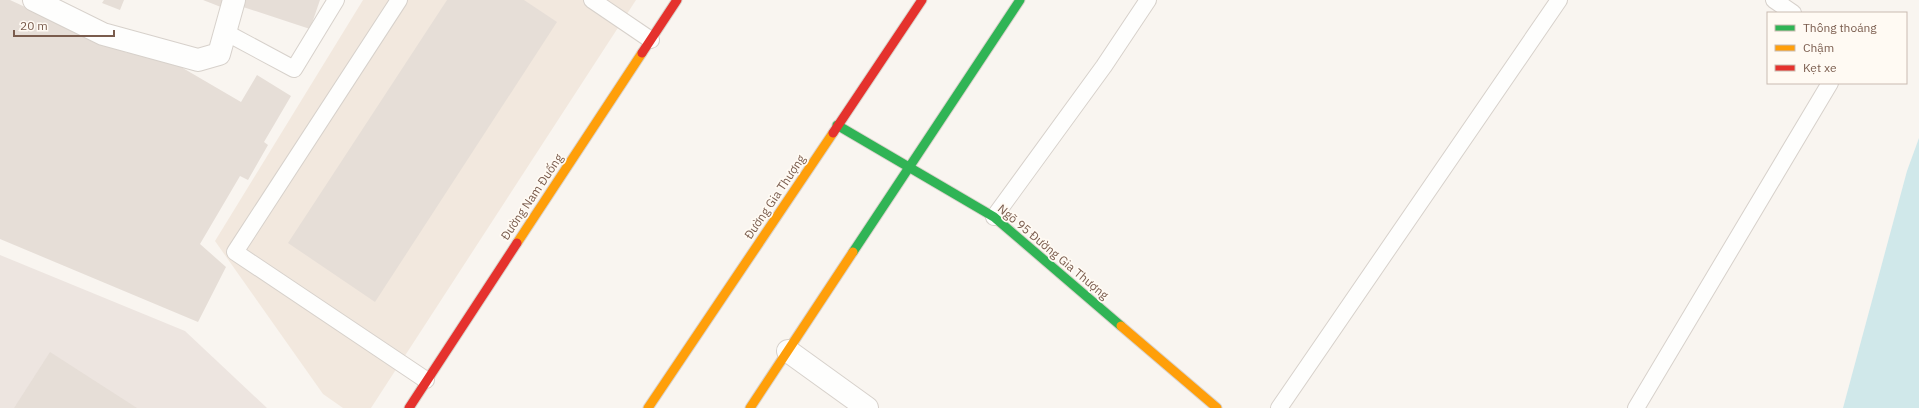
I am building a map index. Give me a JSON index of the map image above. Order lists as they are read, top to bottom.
{
  "streets": {
    "street": ["Đường Nam Đuống", "Đường Gia Thượng", "Ngõ 95 Đường Gia Thượng"]
  },
  "crossings": [
    ["Đường Gia Thượng", "Ngõ 95 Đường Gia Thượng"]
  ],
  "legend": ["Thông thoáng", "Chậm", "Kẹt xe"],
  "scale_bar": "20 m"
}
